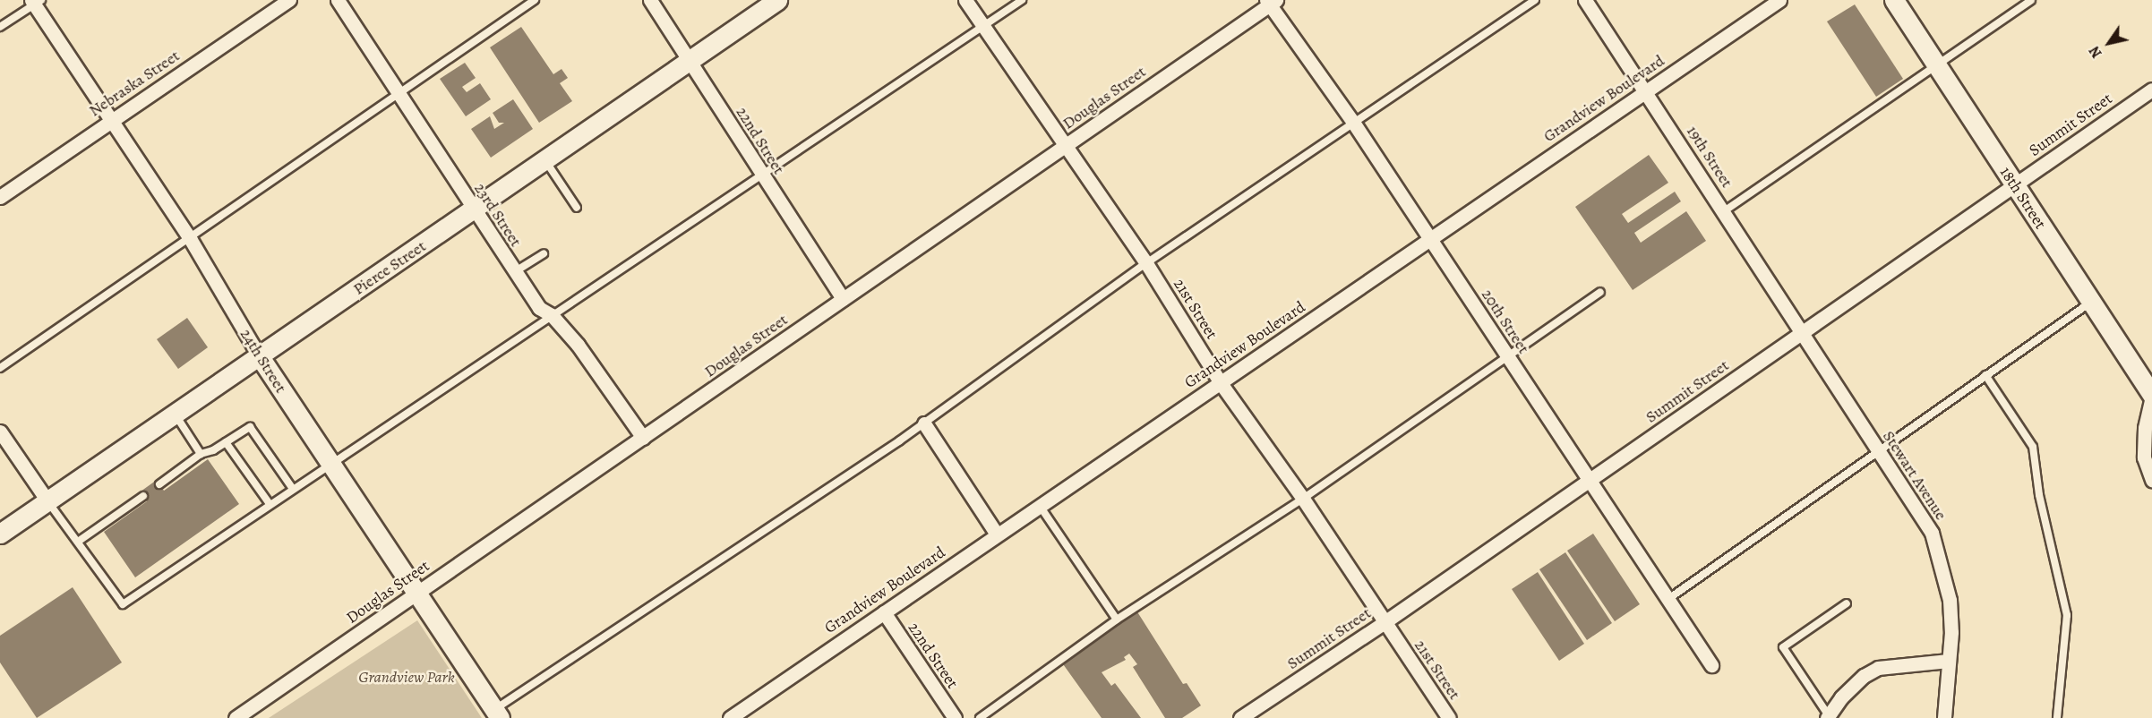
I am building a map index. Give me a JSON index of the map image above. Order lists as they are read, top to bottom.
{
  "streets": {
    "main road": ["18th Street", "Pierce Street", "24th Street"],
    "street": [
      "Nebraska Street",
      "Douglas Street",
      "Grandview Boulevard",
      "Summit Street",
      "22nd Street",
      "19th Street",
      "23rd Street",
      "21st Street",
      "20th Street",
      "Stewart Avenue"
    ]
  },
  "crossings": [
    ["Nebraska Street", "24th Street"],
    ["Douglas Street", "22nd Street"],
    ["Douglas Street", "23rd Street"],
    ["Douglas Street", "21st Street"],
    ["Douglas Street", "20th Street"],
    ["Douglas Street", "24th Street"],
    ["Grandview Boulevard", "22nd Street"],
    ["Grandview Boulevard", "19th Street"],
    ["Grandview Boulevard", "21st Street"],
    ["Grandview Boulevard", "20th Street"],
    ["Summit Street", "19th Street"],
    ["Summit Street", "18th Street"],
    ["Summit Street", "21st Street"],
    ["Summit Street", "20th Street"],
    ["Summit Street", "Stewart Avenue"],
    ["22nd Street", "Pierce Street"],
    ["19th Street", "Stewart Avenue"],
    ["23rd Street", "Pierce Street"],
    ["Pierce Street", "24th Street"]
  ],
  "parks": ["Grandview Park"],
  "north": "bottom left"
}
